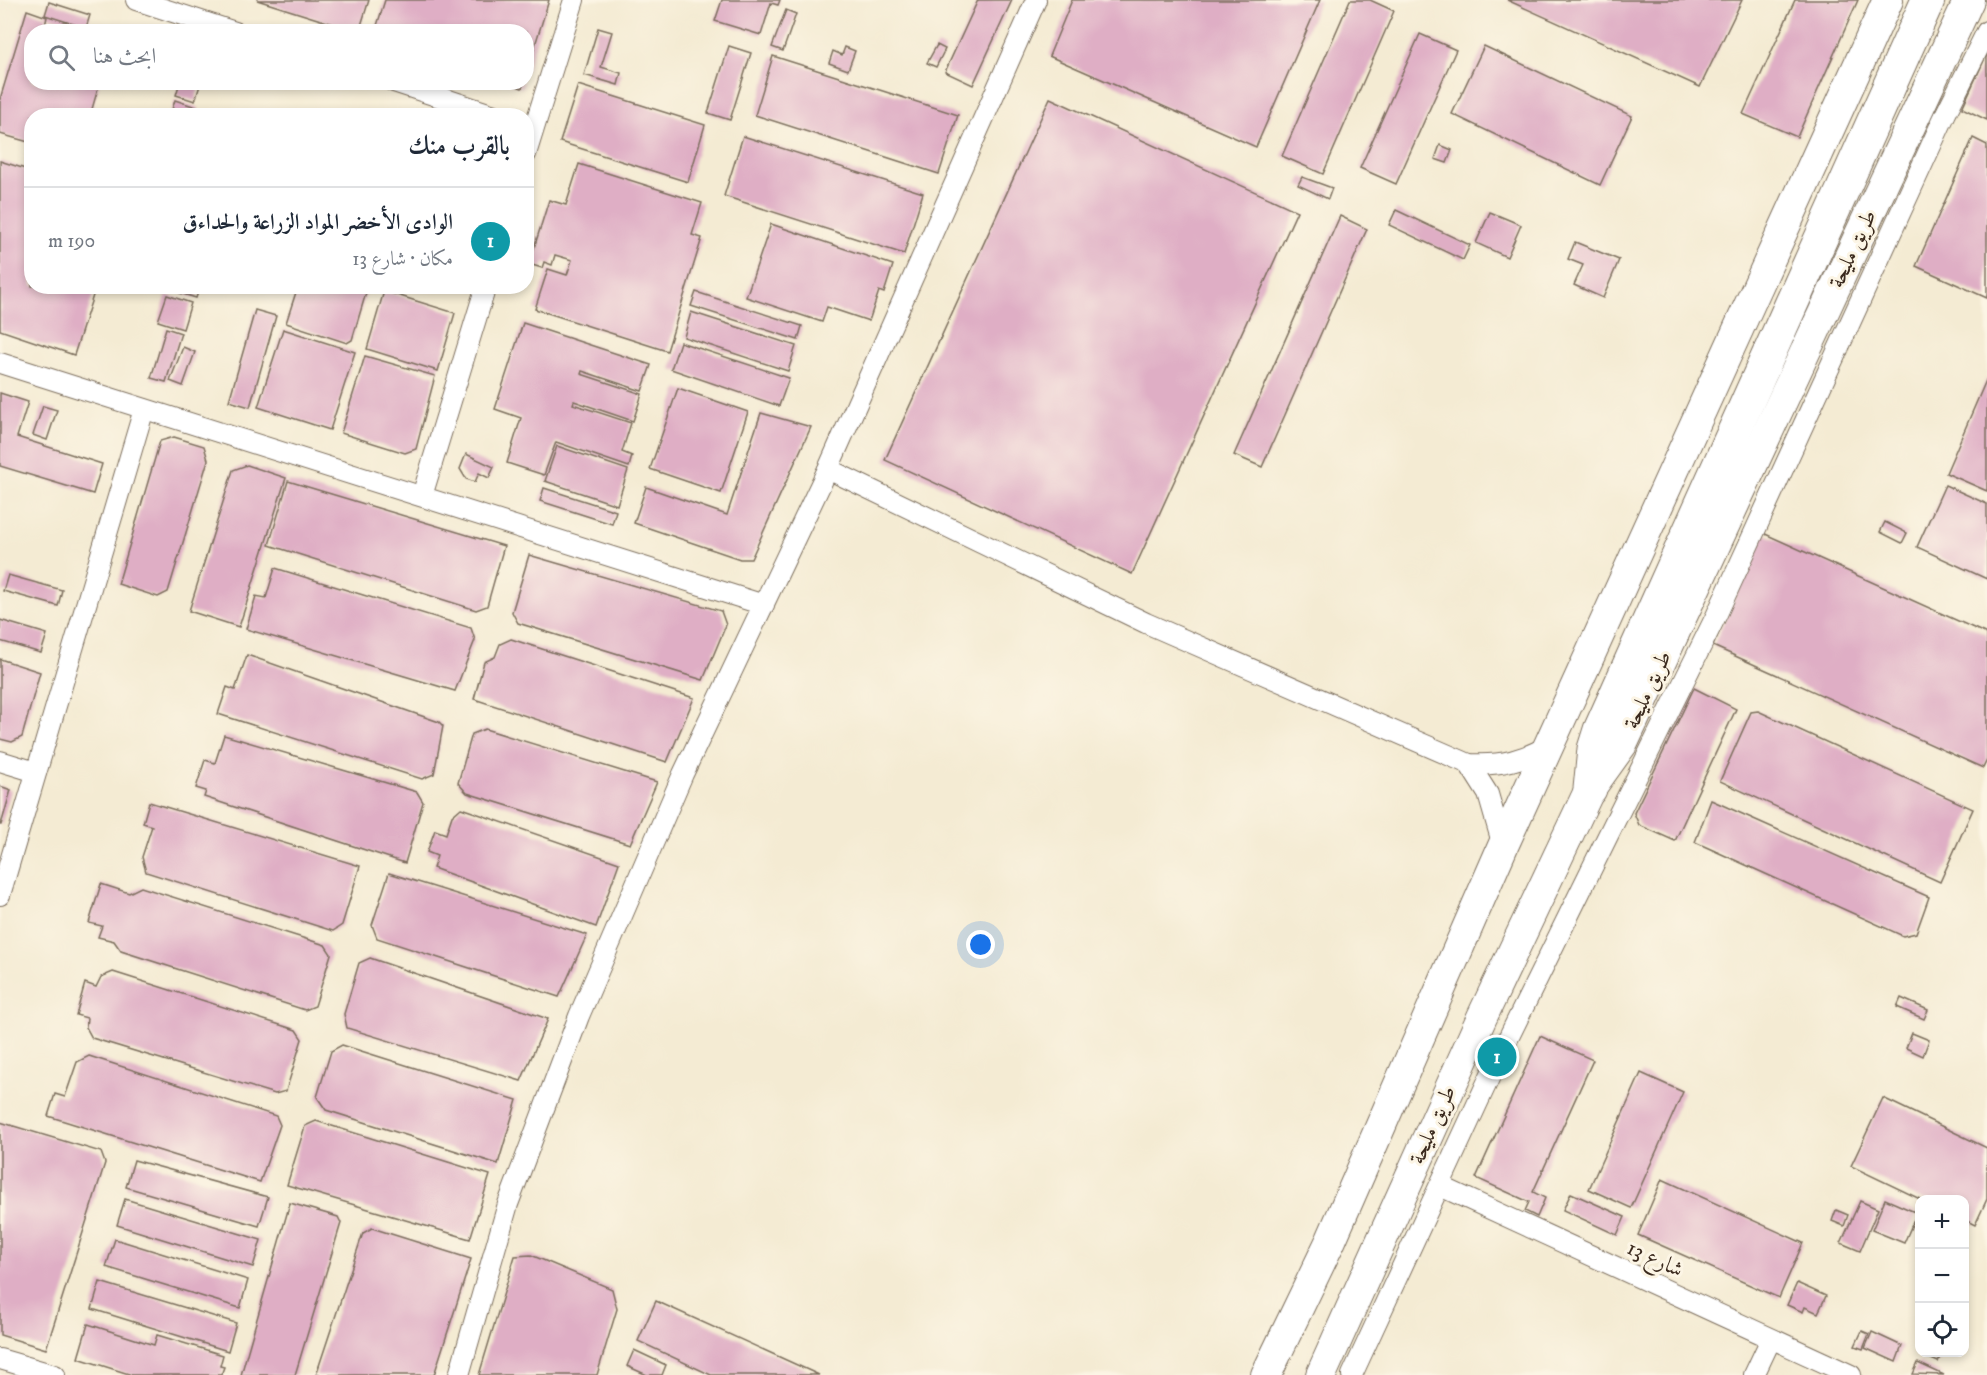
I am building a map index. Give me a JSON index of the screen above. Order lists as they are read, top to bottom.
{
  "streets": {
    "main road": ["طريق مليحة"],
    "street": ["شارع 13"]
  },
  "page": {
    "search": "ابحث هنا",
    "heading": "بالقرب منك",
    "list": [
      {
        "mark": "1",
        "name": "الوادى الأخضر المواد الزراعة والحداءق",
        "note": "مكان · شارع 13",
        "value": "190 m"
      }
    ],
    "pins": "1",
    "map_buttons": ["+", "−"]
  }
}
